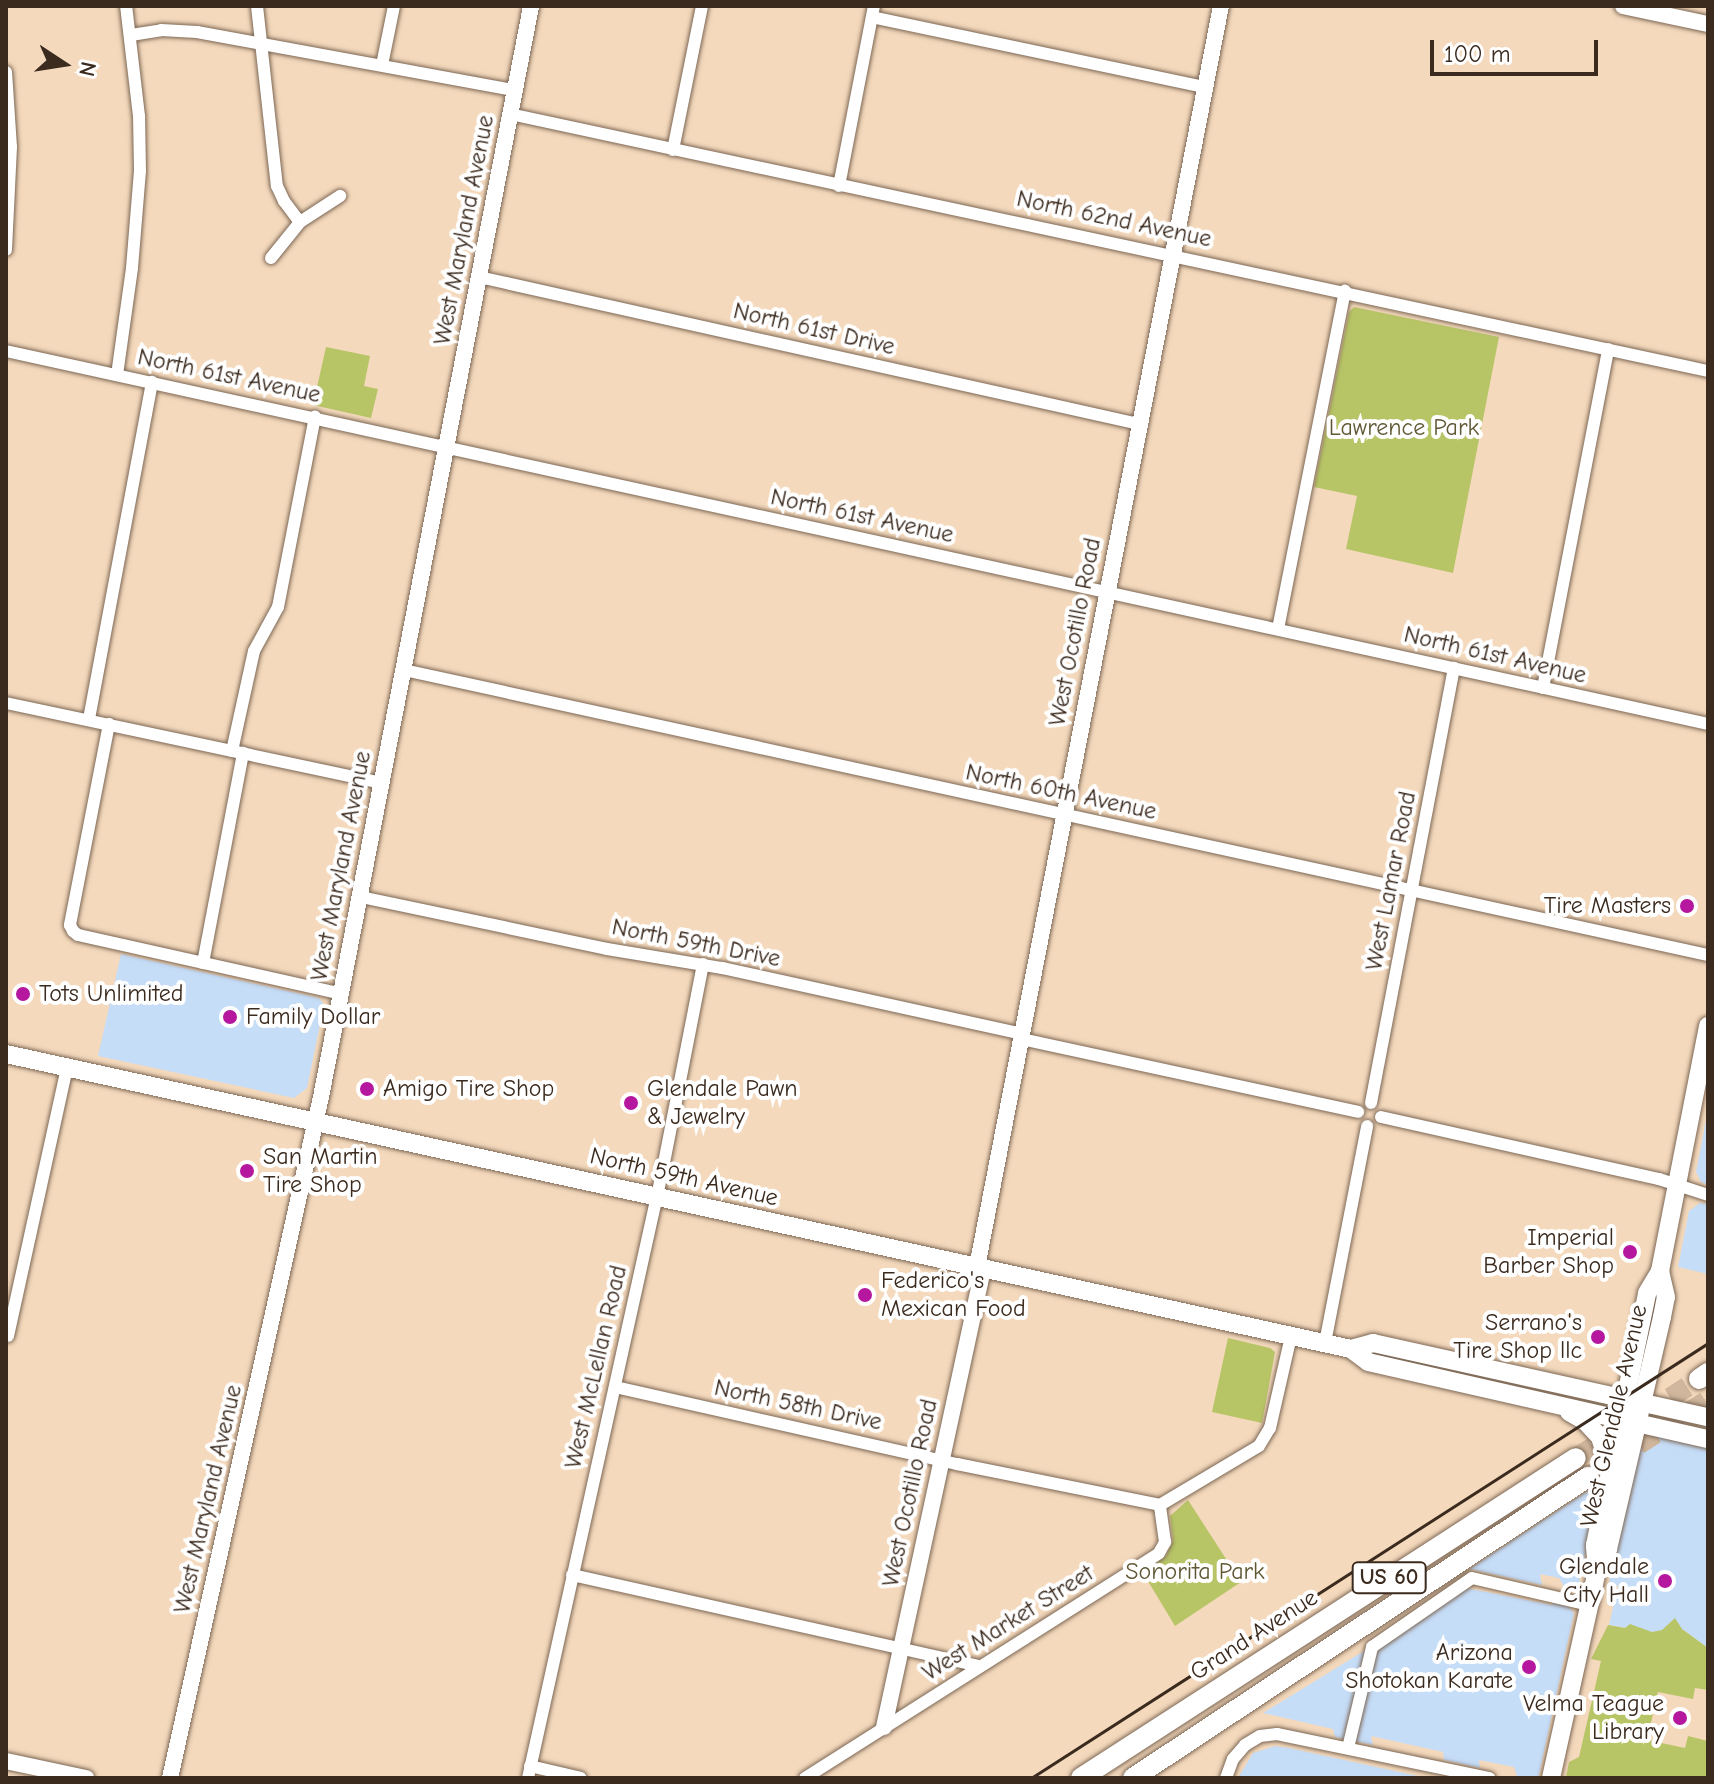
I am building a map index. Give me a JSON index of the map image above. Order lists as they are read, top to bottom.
{
  "streets": {
    "highway": ["US 60", "Grand Avenue"],
    "main road": ["North 59th Avenue", "West Glendale Avenue"],
    "street": [
      "North 62nd Avenue",
      "West Maryland Avenue",
      "North 61st Drive",
      "North 61st Avenue",
      "West Ocotillo Road",
      "North 60th Avenue",
      "West Lamar Road",
      "North 59th Drive",
      "West McLellan Road",
      "North 58th Drive",
      "West Market Street"
    ]
  },
  "crossings": [
    ["North 62nd Avenue", "West Maryland Avenue"],
    ["North 62nd Avenue", "West Ocotillo Road"],
    ["West Maryland Avenue", "North 61st Drive"],
    ["West Maryland Avenue", "North 61st Avenue"],
    ["West Maryland Avenue", "North 60th Avenue"],
    ["West Maryland Avenue", "North 59th Drive"],
    ["West Maryland Avenue", "North 59th Avenue"],
    ["North 61st Drive", "West Ocotillo Road"],
    ["North 61st Avenue", "West Ocotillo Road"],
    ["North 61st Avenue", "West Lamar Road"],
    ["West Ocotillo Road", "North 60th Avenue"],
    ["West Ocotillo Road", "North 59th Drive"],
    ["West Ocotillo Road", "North 59th Avenue"],
    ["West Ocotillo Road", "North 58th Drive"],
    ["West Ocotillo Road", "West Market Street"],
    ["North 60th Avenue", "West Lamar Road"],
    ["West Lamar Road", "North 59th Drive"],
    ["North 59th Drive", "West McLellan Road"],
    ["North 59th Avenue", "West McLellan Road"],
    ["North 59th Avenue", "West Glendale Avenue"],
    ["West McLellan Road", "North 58th Drive"],
    ["North 58th Drive", "West Market Street"]
  ],
  "parks": ["Lawrence Park", "Sonorita Park"],
  "places": [
    "Tire Masters",
    "Tots Unlimited",
    "Family Dollar",
    "Amigo Tire Shop",
    "Glendale Pawn & Jewelry",
    "San Martin Tire Shop",
    "Imperial Barber Shop",
    "Federico's Mexican Food",
    "Serrano's Tire Shop llc",
    "Glendale City Hall",
    "Arizona Shotokan Karate",
    "Velma Teague Library"
  ],
  "scale_bar": "100 m",
  "north": "right"
}
